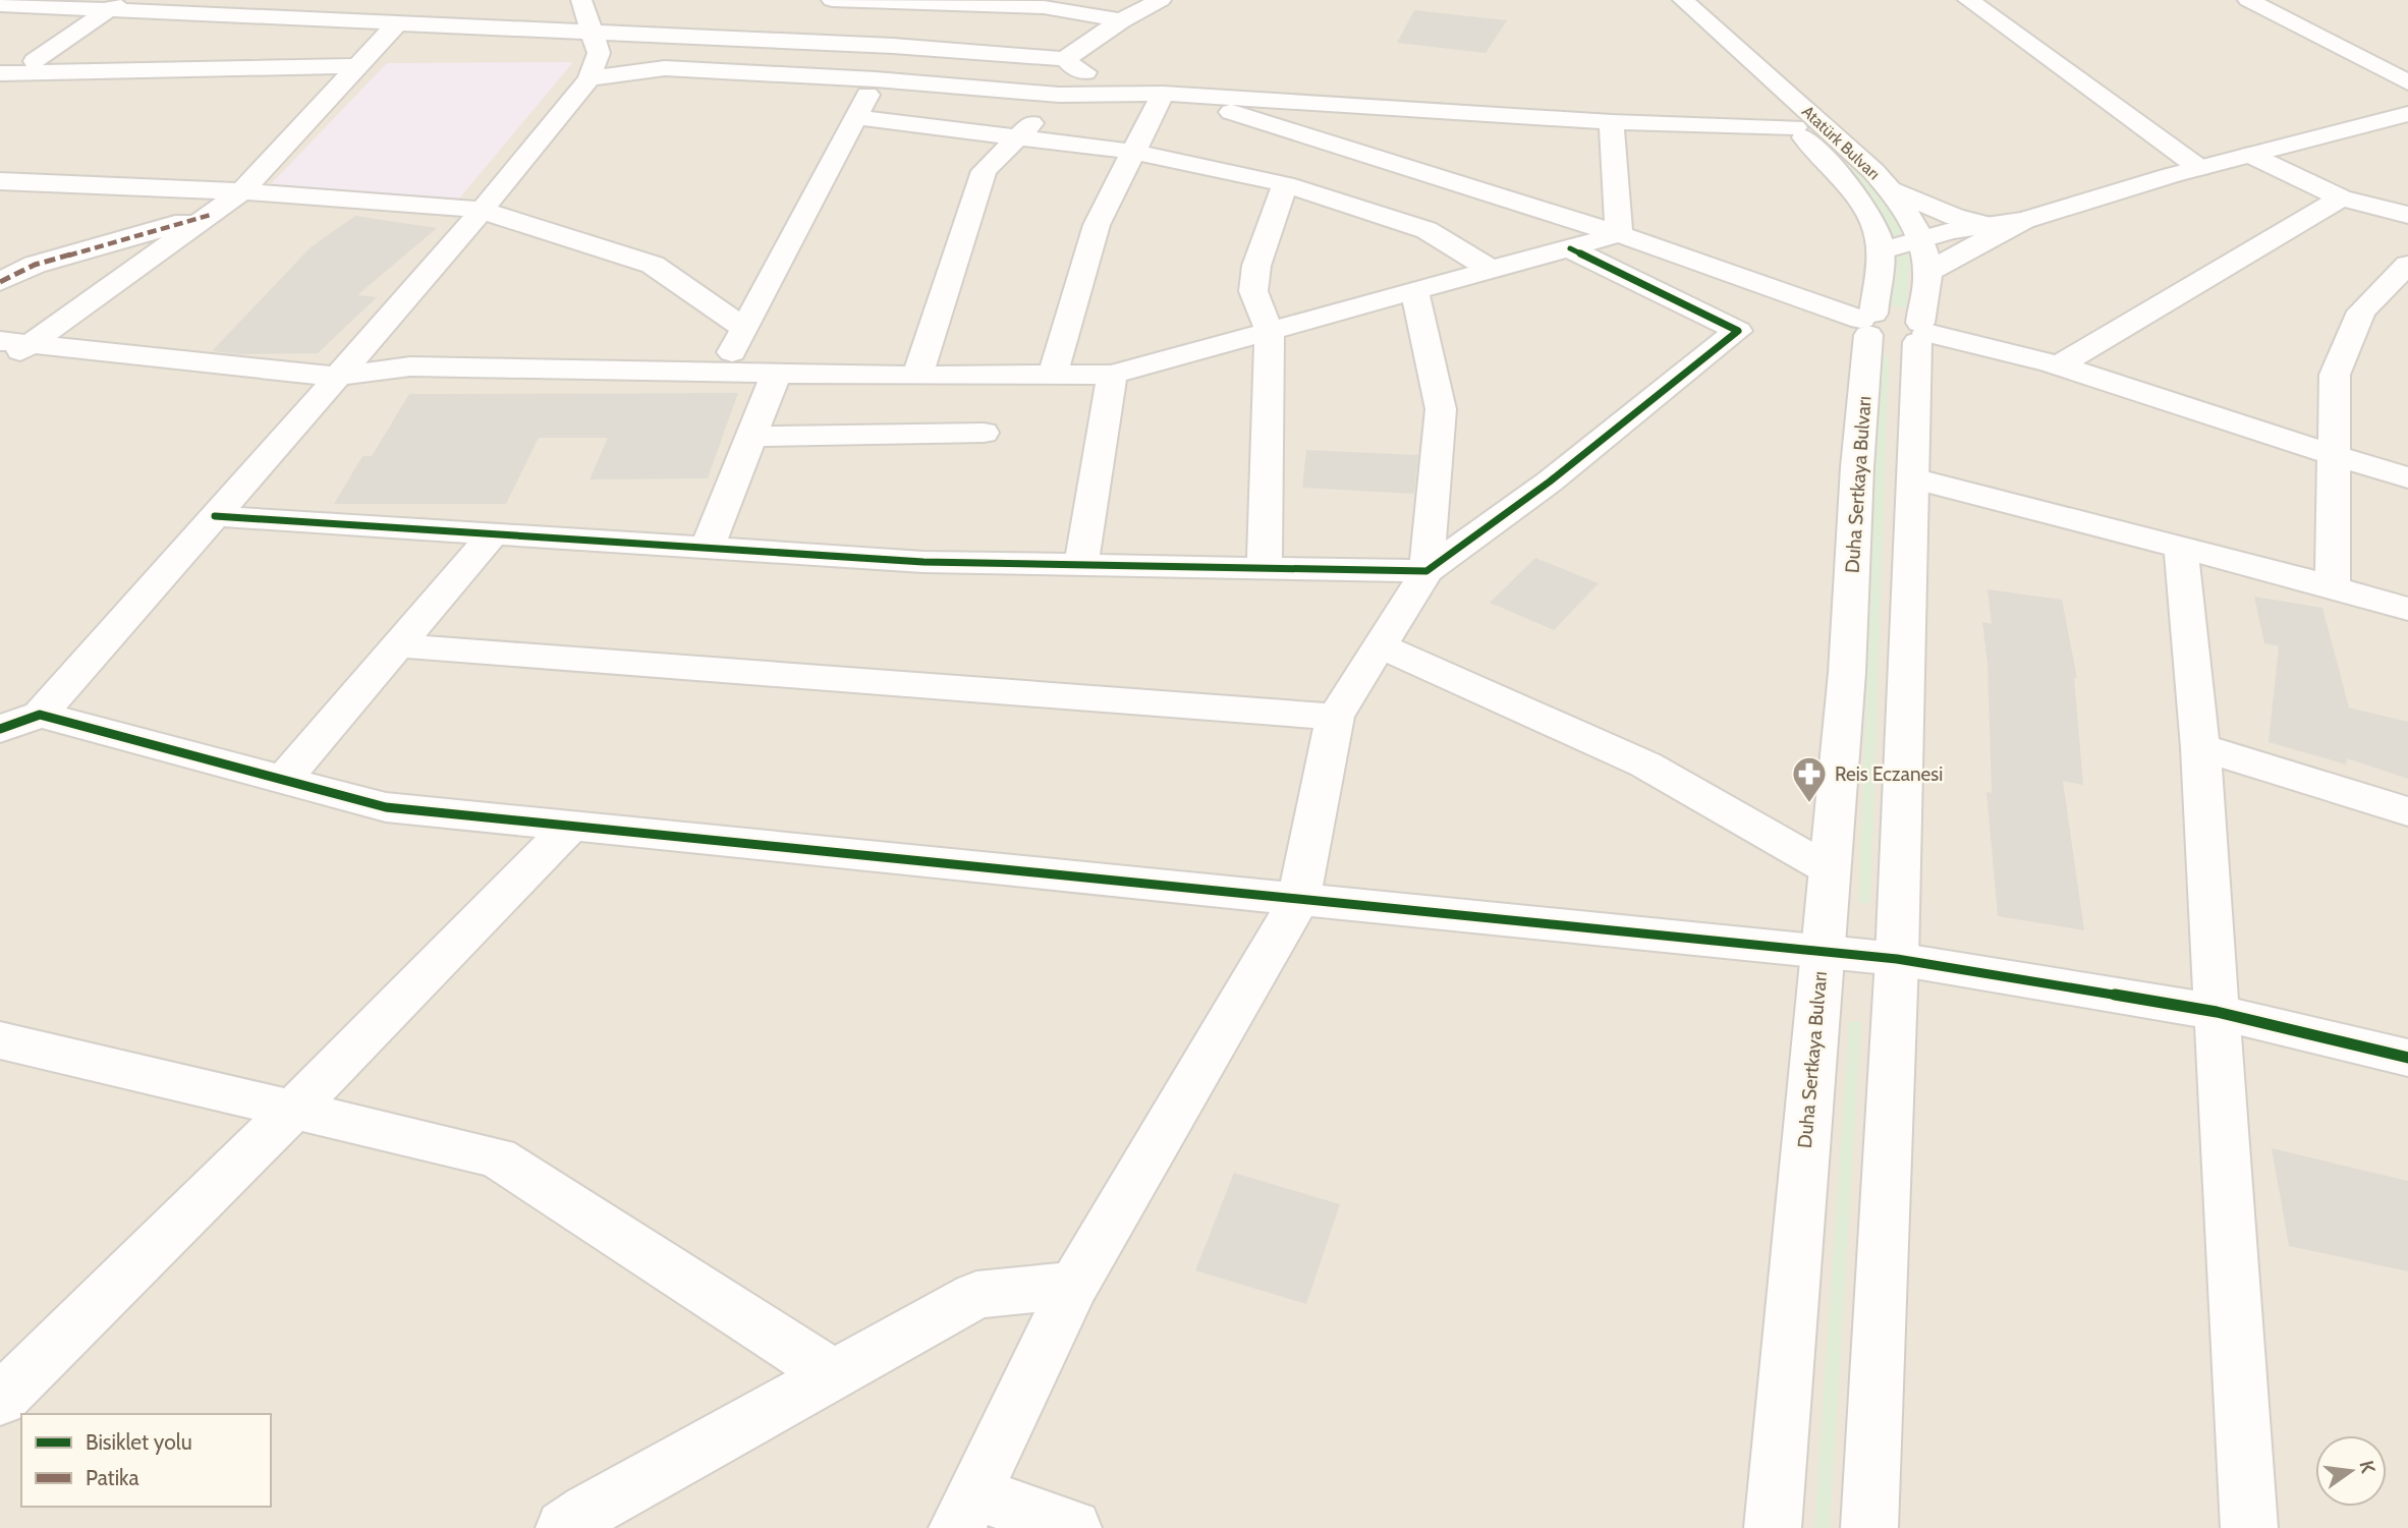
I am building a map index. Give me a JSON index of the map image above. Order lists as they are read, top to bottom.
{
  "streets": {
    "street": ["Atatürk Bulvarı", "Duha Sertkaya Bulvarı"]
  },
  "crossings": [
    ["Atatürk Bulvarı", "Duha Sertkaya Bulvarı"]
  ],
  "places": {
    "pharmacy": ["Reis Eczanesi"]
  },
  "legend": ["Bisiklet yolu", "Patika"],
  "north": "right"
}
